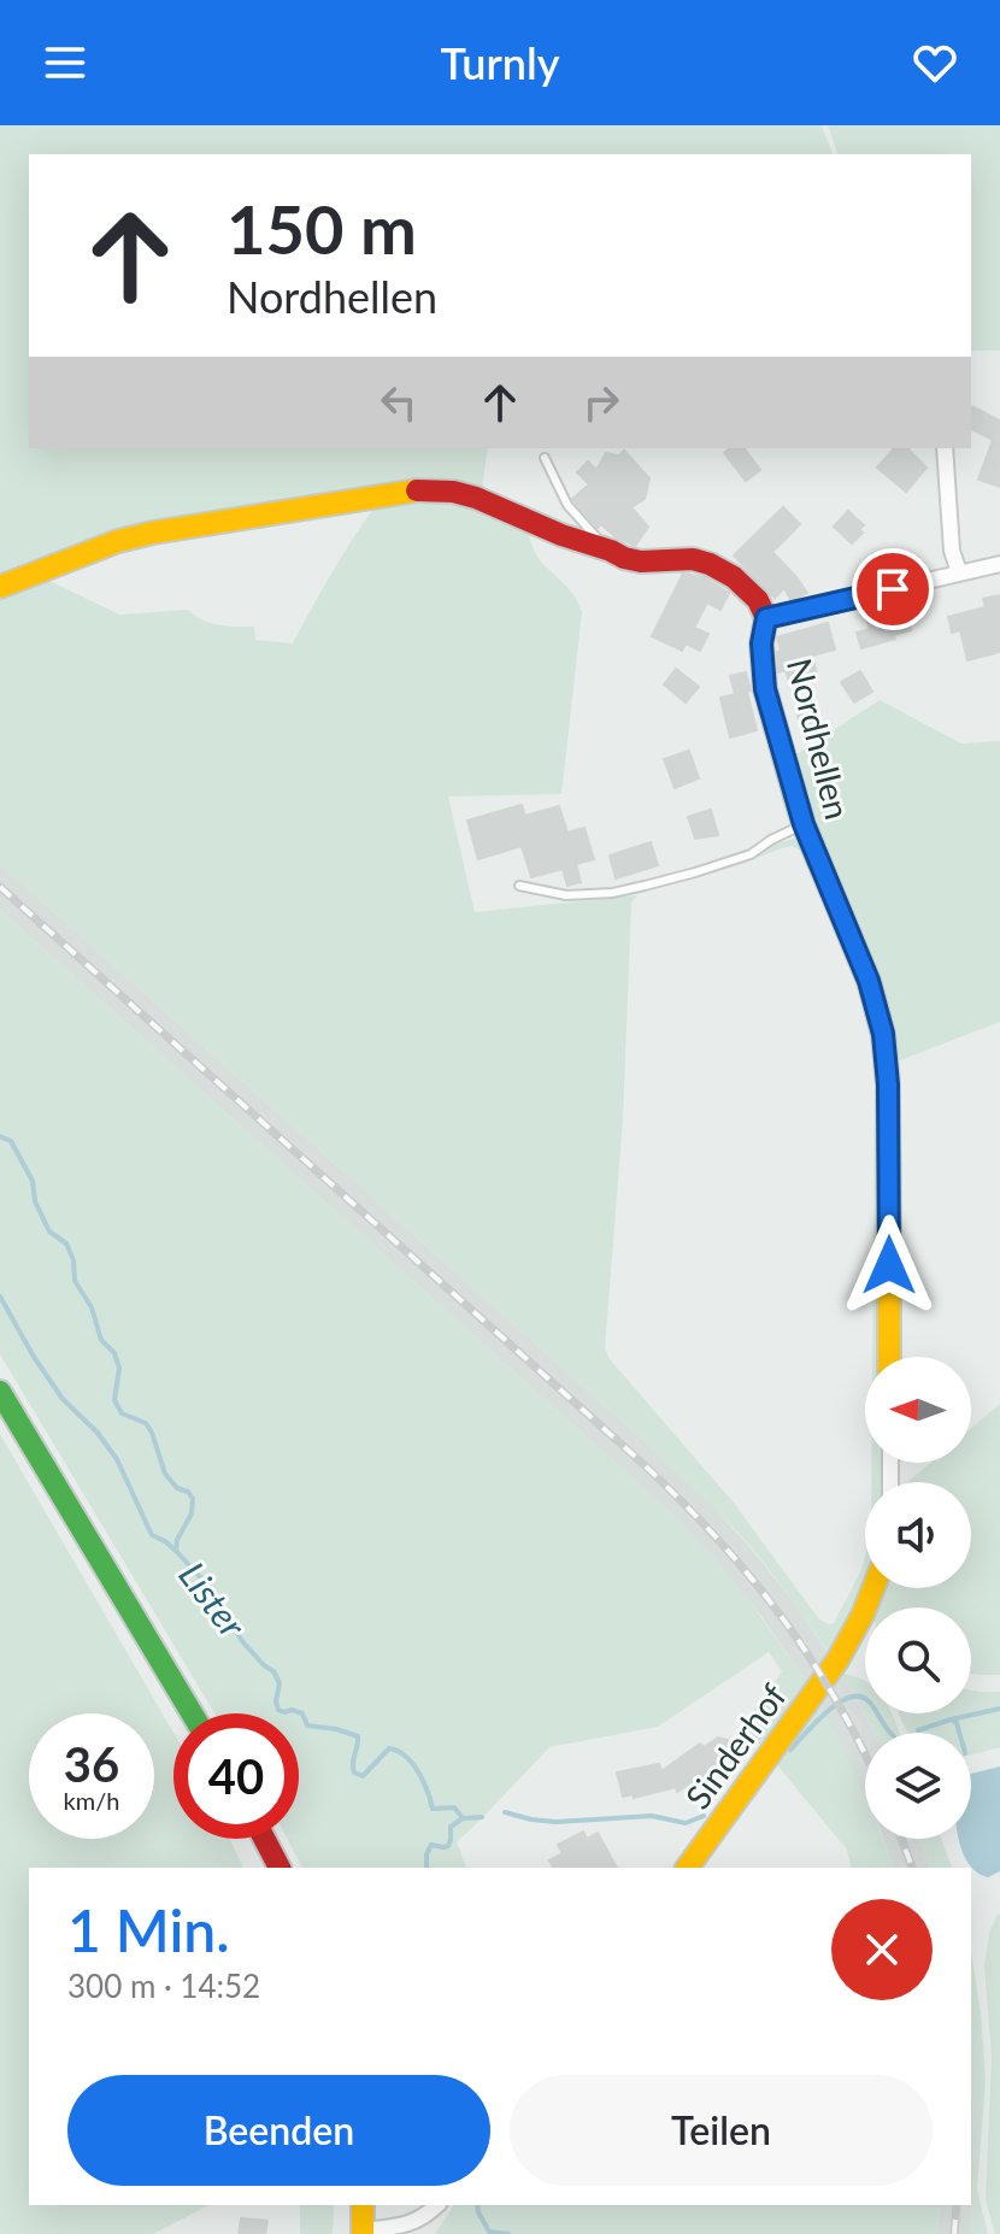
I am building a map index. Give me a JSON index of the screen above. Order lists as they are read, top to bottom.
{
  "streets": {
    "street": ["Nordhellen", "Sinderhof"]
  },
  "water": ["Lister"],
  "north": "left",
  "page": {
    "header": "Turnly",
    "turn": ["150 m", "Nordhellen"],
    "speed": "36 km/h",
    "limit": "40",
    "heading": ["1 Min.", "300 m · 14:52"],
    "buttons": ["Beenden", "Teilen"]
  }
}
